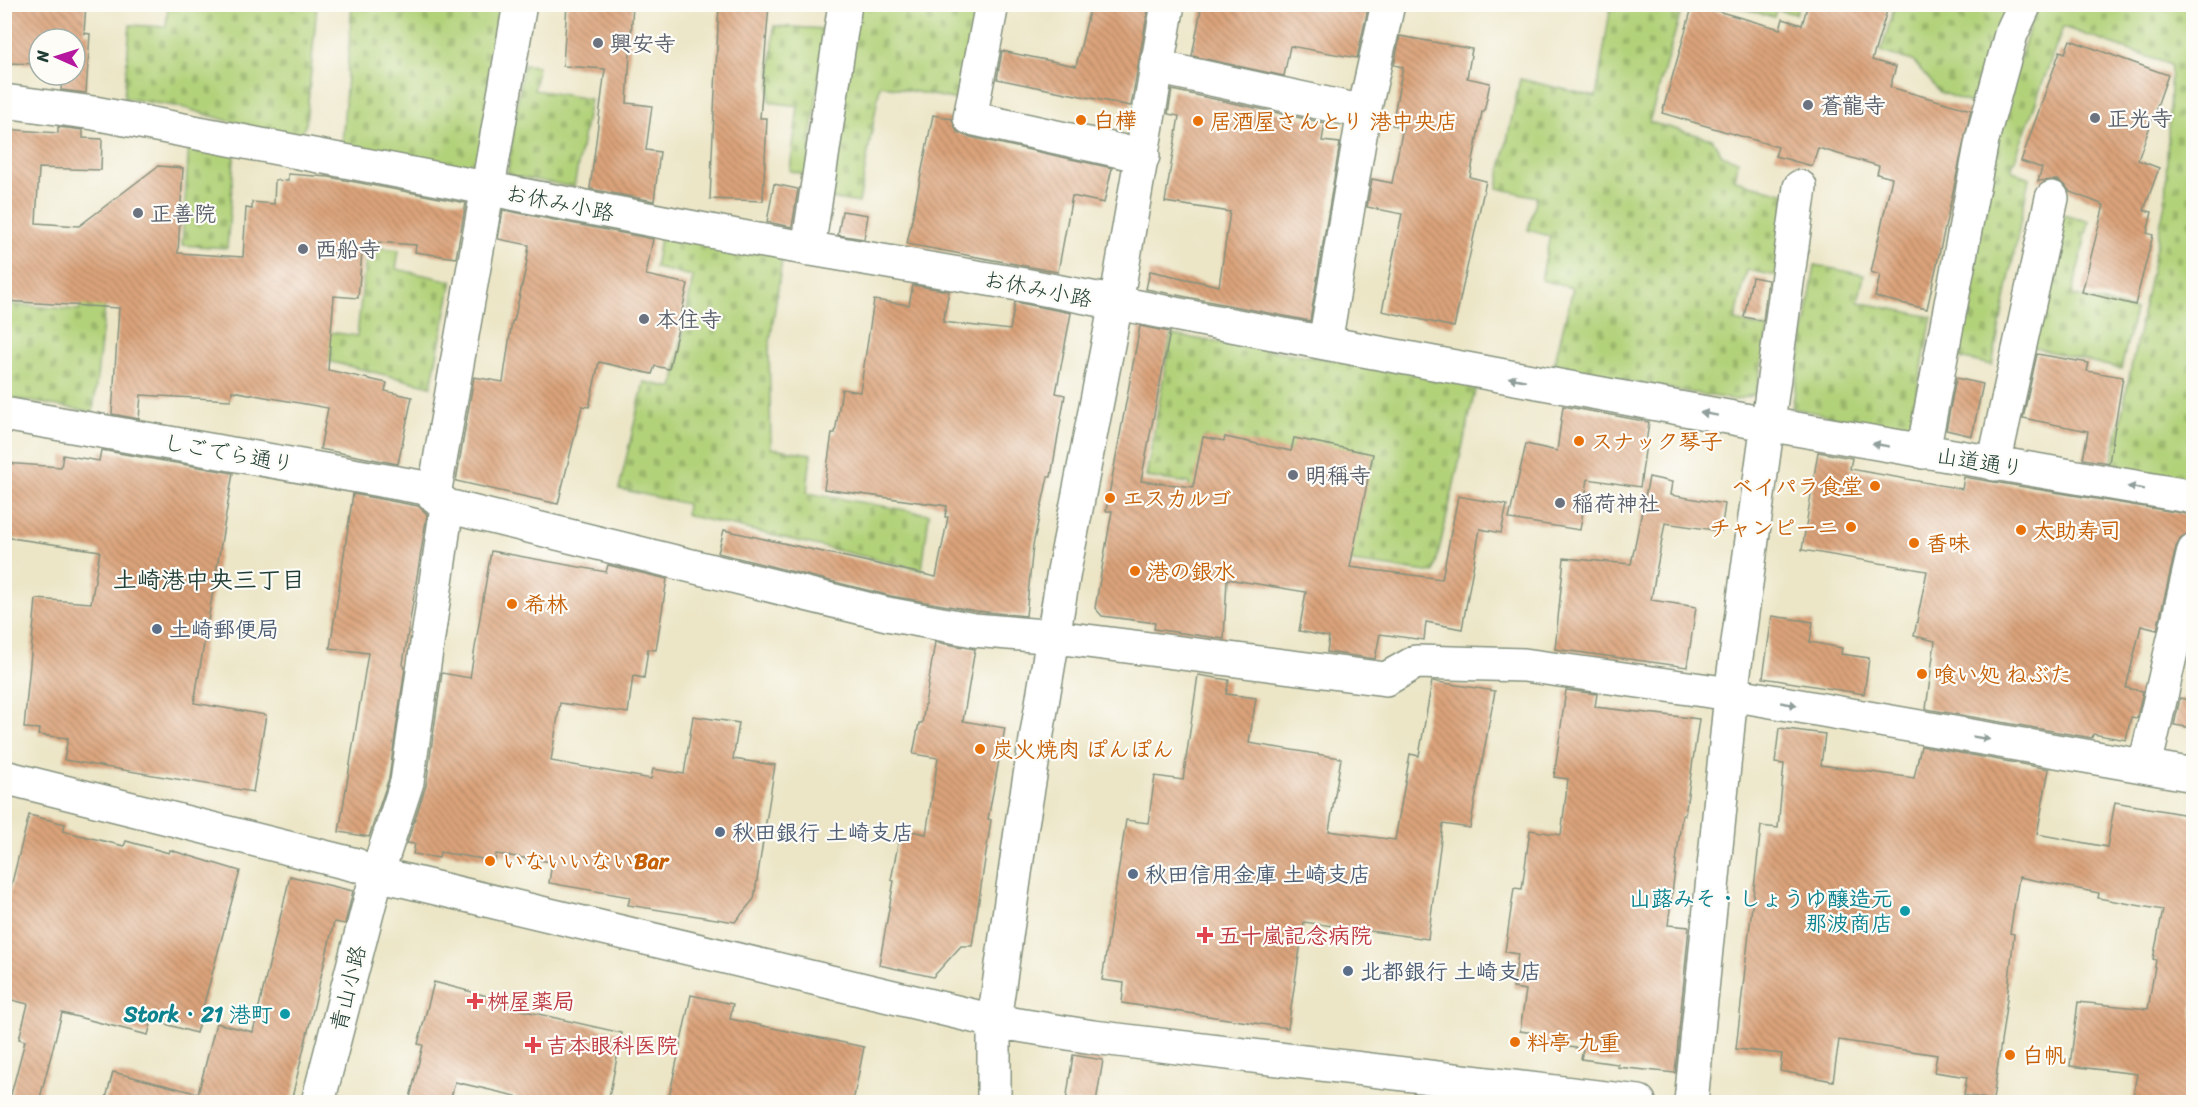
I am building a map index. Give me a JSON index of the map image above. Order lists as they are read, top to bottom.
{
  "streets": {
    "street": [
      "お休み小路",
      "しごでら通り",
      "山道通り",
      "青山小路"
    ]
  },
  "crossings": [
    ["お休み小路", "山道通り"],
    ["お休み小路", "青山小路"],
    ["しごでら通り", "青山小路"]
  ],
  "one_way": ["山道通り"],
  "districts": ["土崎港中央三丁目"],
  "places": {
    "other": [
      "興安寺",
      "蒼龍寺",
      "正光寺",
      "白樺",
      "居酒屋さんとり 港中央店",
      "正善院",
      "西船寺",
      "本住寺",
      "スナック琴子",
      "明稱寺",
      "ベイパラ食堂",
      "エスカルゴ",
      "稲荷神社",
      "チャンピーニ",
      "太助寿司",
      "香味",
      "港の銀水",
      "希林",
      "土崎郵便局",
      "喰い処 ねぶた",
      "炭火焼肉 ぽんぽん",
      "秋田銀行 土崎支店",
      "いないいないBar",
      "秋田信用金庫 土崎支店",
      "山蕗みそ・しょうゆ醸造元 那波商店",
      "北都銀行 土崎支店",
      "Stork・21 港町",
      "料亭 九重",
      "白帆"
    ],
    "health": ["五十嵐記念病院", "桝屋薬局", "吉本眼科医院"]
  },
  "north": "left"
}
